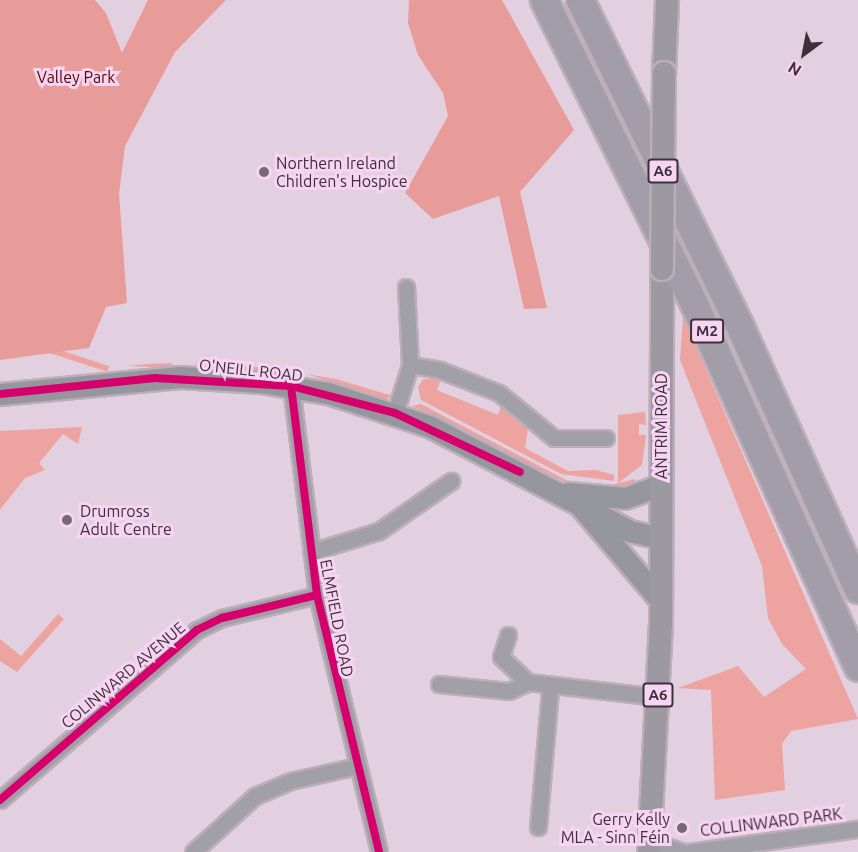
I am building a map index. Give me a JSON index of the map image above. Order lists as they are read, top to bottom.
{
  "streets": {
    "highway": ["M2"],
    "main road": ["A6", "O'NEILL ROAD", "ANTRIM ROAD"],
    "street": ["ELMFIELD ROAD", "COLINWARD AVENUE", "COLLINWARD PARK"]
  },
  "crossings": [
    ["O'NEILL ROAD", "ANTRIM ROAD"],
    ["O'NEILL ROAD", "ELMFIELD ROAD"],
    ["ANTRIM ROAD", "COLLINWARD PARK"],
    ["ELMFIELD ROAD", "COLINWARD AVENUE"]
  ],
  "parks": ["Valley Park"],
  "places": ["Northern Ireland Children's Hospice", "Drumross Adult Centre", "Gerry Kelly MLA - Sinn Féin"],
  "north": "bottom left"
}
